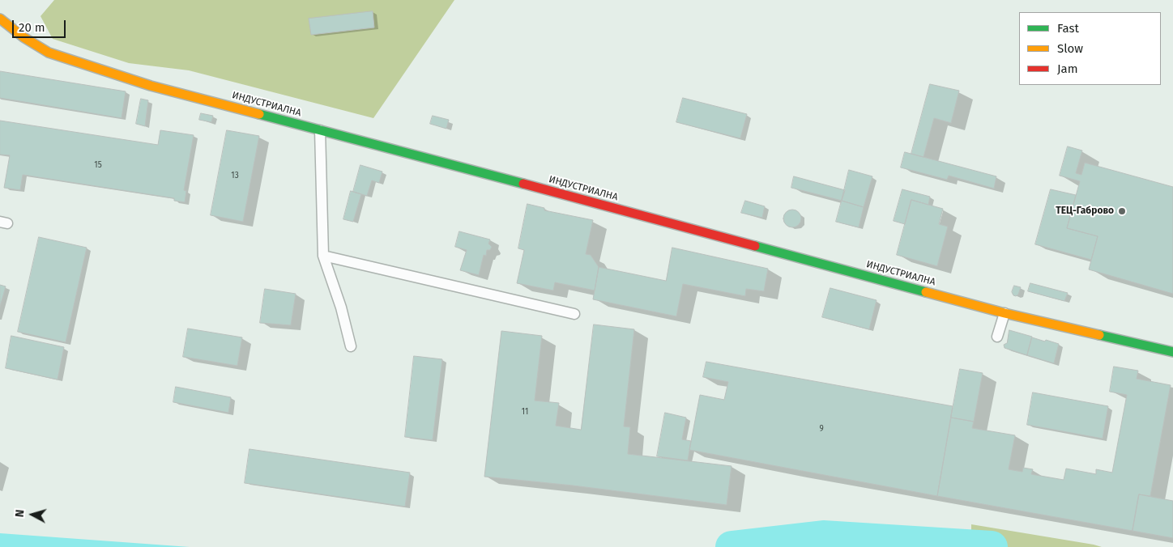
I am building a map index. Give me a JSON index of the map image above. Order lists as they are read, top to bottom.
{
  "streets": {
    "street": ["ИНДУСТРИАЛНА"]
  },
  "places": ["ТЕЦ-Габрово"],
  "house_numbers": [
    "15",
    "13",
    "11",
    "9"
  ],
  "legend": ["Fast", "Slow", "Jam"],
  "scale_bar": "20 m",
  "north": "left"
}
